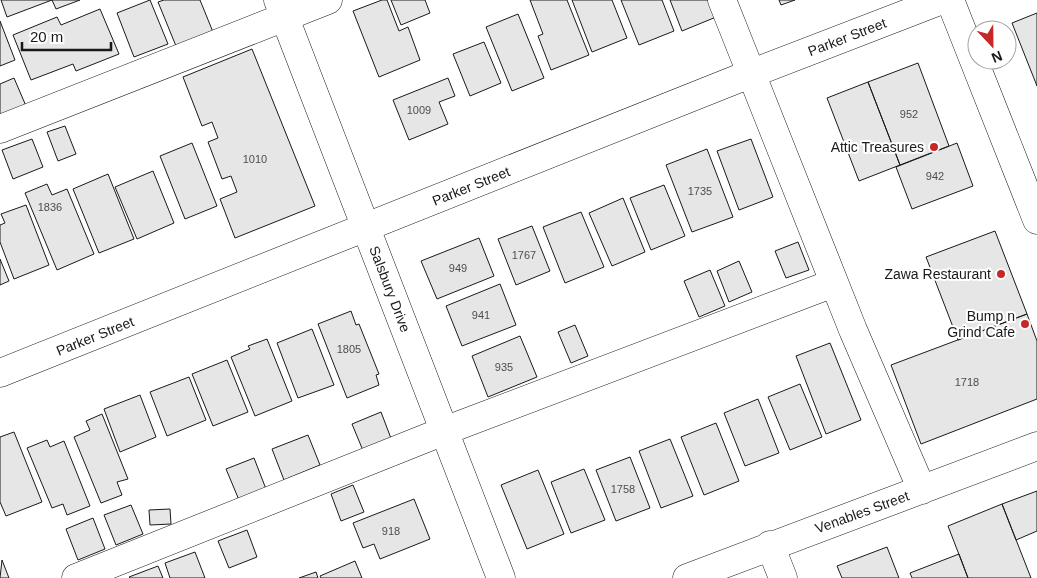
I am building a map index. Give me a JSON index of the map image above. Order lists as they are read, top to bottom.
{
  "streets": {
    "street": ["Parker Street", "Salsbury Drive", "Venables Street"]
  },
  "crossings": [
    ["Parker Street", "Salsbury Drive"]
  ],
  "places": ["Attic Treasures", "Zawa Restaurant", "Bump n Grind Cafe"],
  "house_numbers": [
    "1009",
    "952",
    "1010",
    "942",
    "1735",
    "1836",
    "1767",
    "949",
    "941",
    "1805",
    "935",
    "1718",
    "1758",
    "918"
  ],
  "scale_bar": "20 m",
  "north": "bottom"
}
